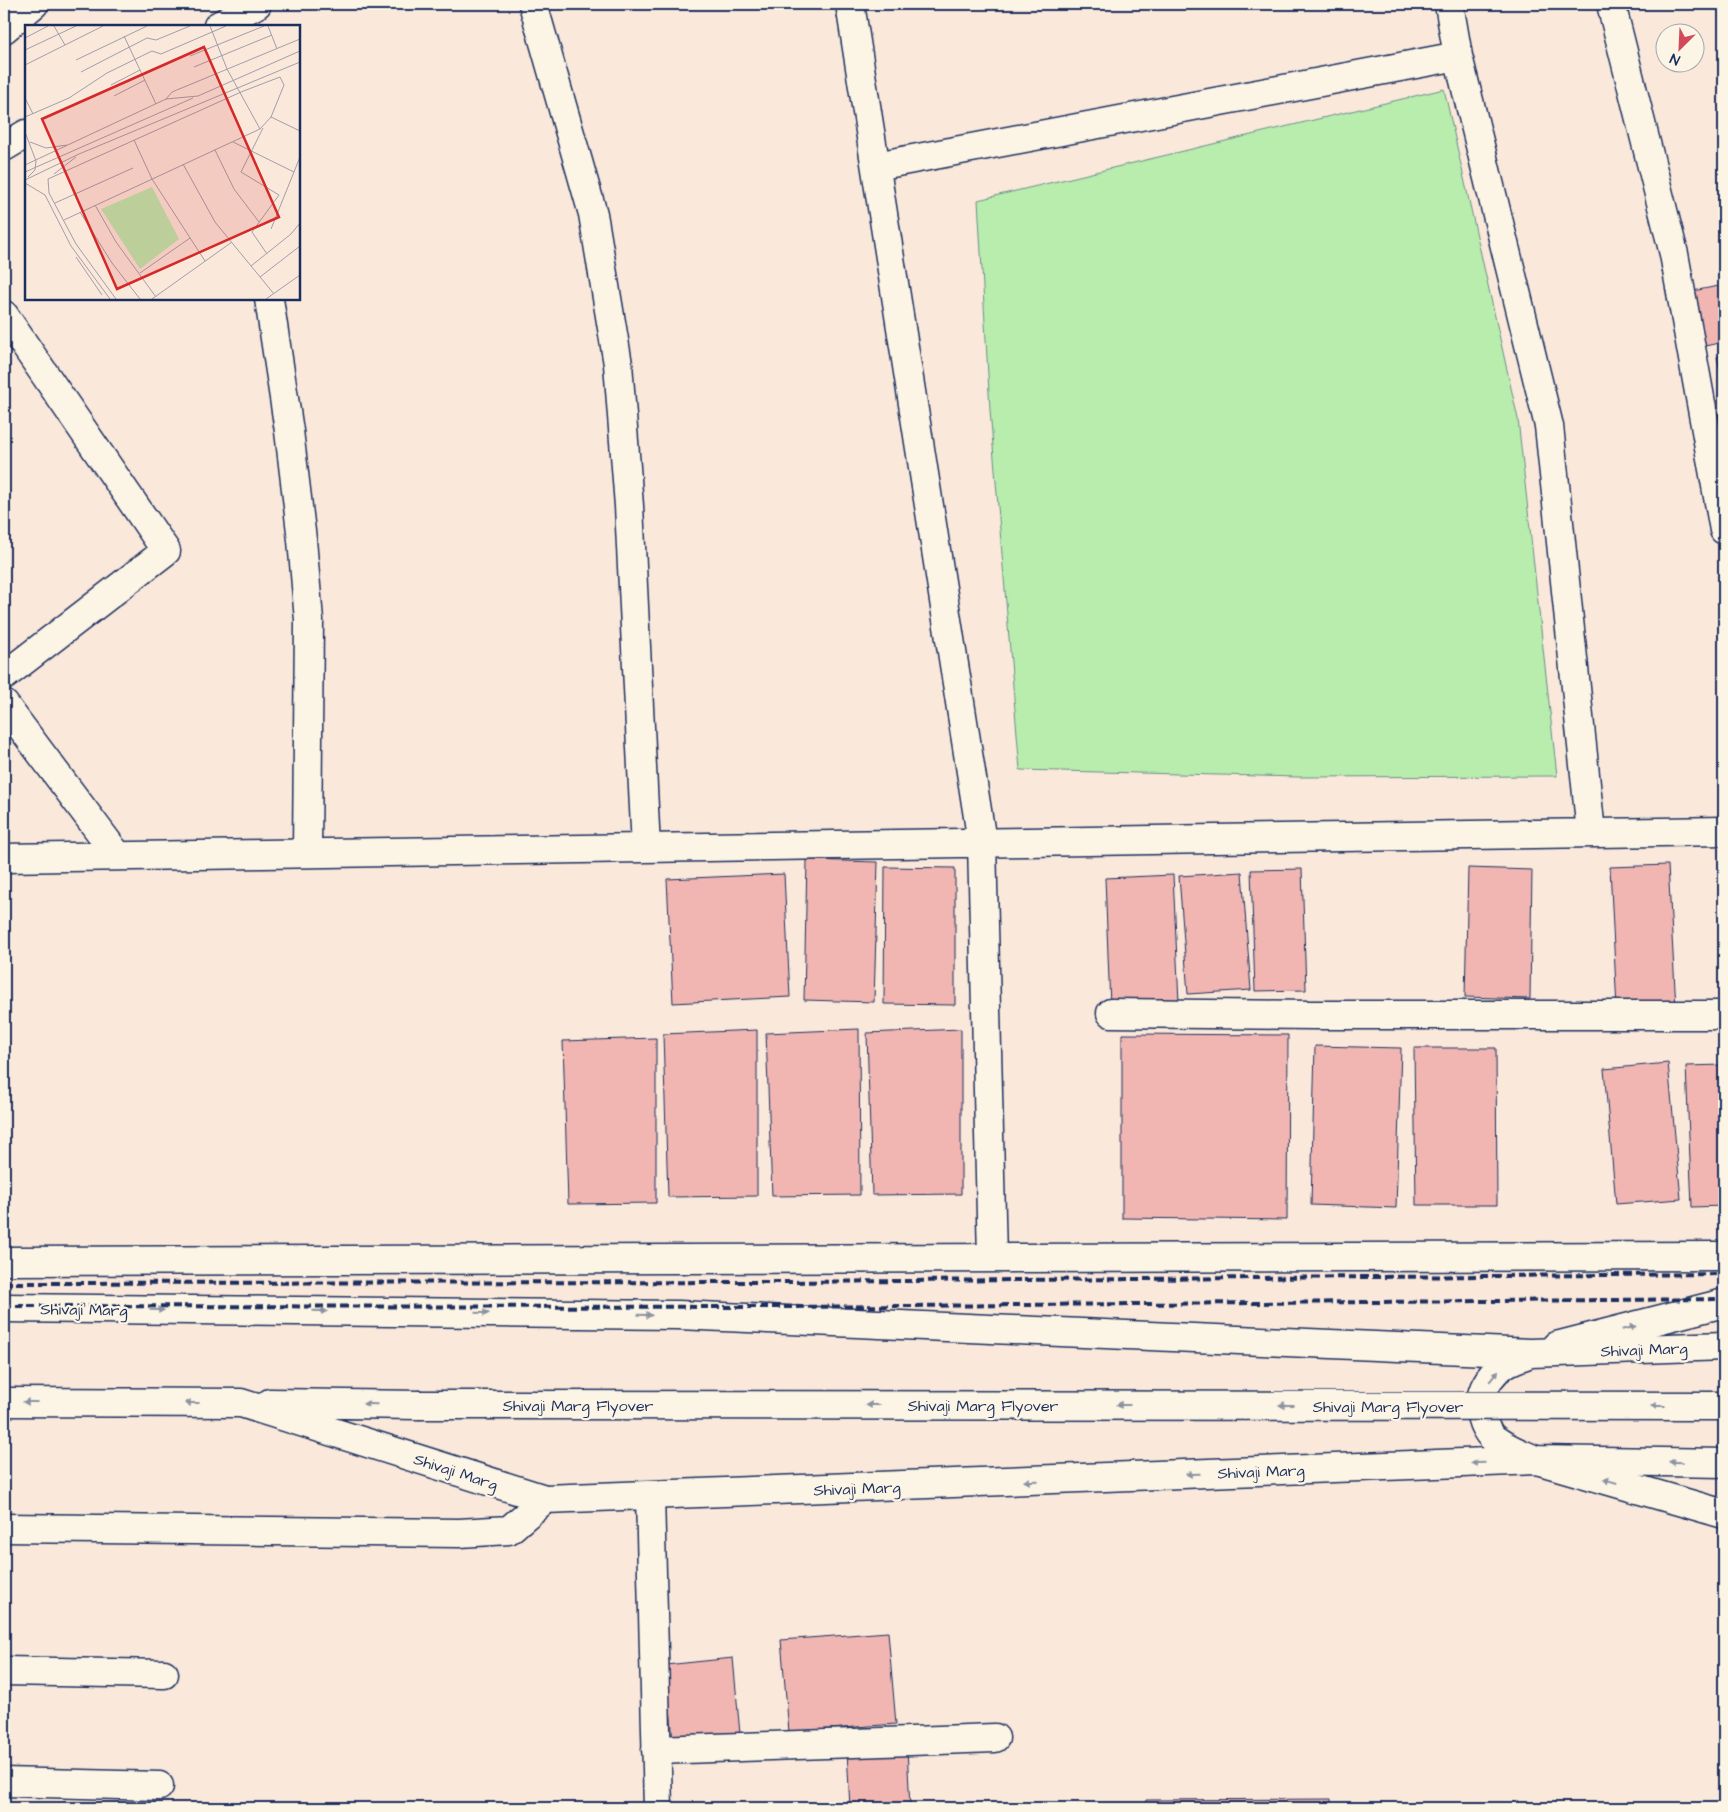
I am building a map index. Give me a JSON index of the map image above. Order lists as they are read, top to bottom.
{
  "streets": {
    "street": ["Shivaji Marg", "Shivaji Marg Flyover"]
  },
  "crossings": [
    ["Shivaji Marg", "Shivaji Marg Flyover"]
  ],
  "north": "bottom left"
}
